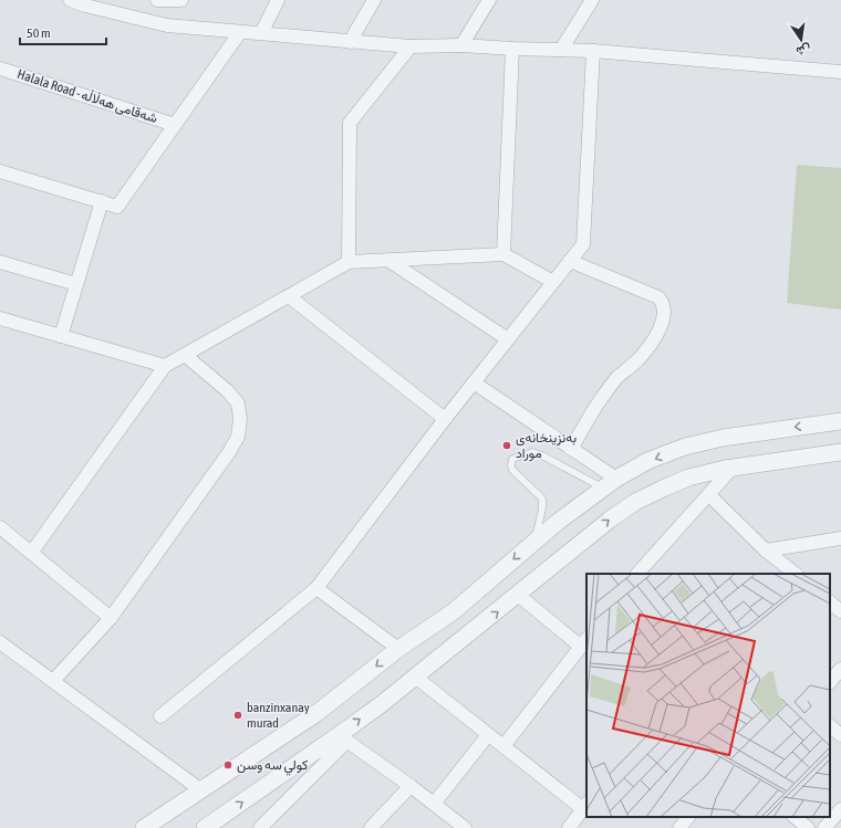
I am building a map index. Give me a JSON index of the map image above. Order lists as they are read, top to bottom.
{
  "streets": {
    "street": ["Halala Road - شەقامی هەڵاڵە"]
  },
  "places": ["بەنزینخانەی موراد", "banzinxanay murad", "كولي سه وسن"],
  "scale_bar": "50 m",
  "north": "bottom"
}
